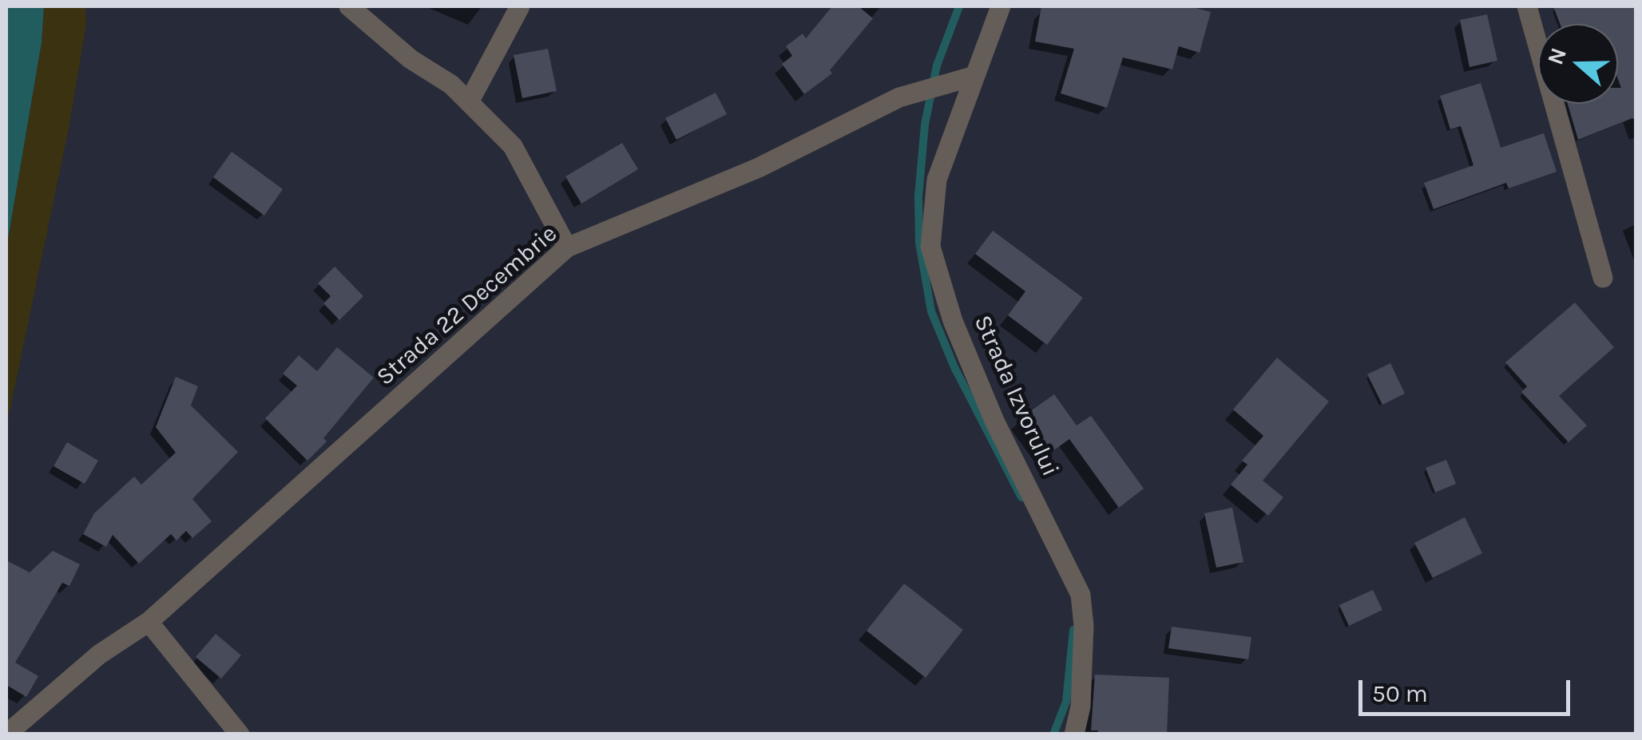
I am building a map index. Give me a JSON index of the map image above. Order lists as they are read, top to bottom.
{
  "streets": {
    "street": ["Strada 22 Decembrie", "Strada Izvorului"]
  },
  "crossings": [
    ["Strada 22 Decembrie", "Strada Izvorului"]
  ],
  "scale_bar": "50 m",
  "north": "left"
}
